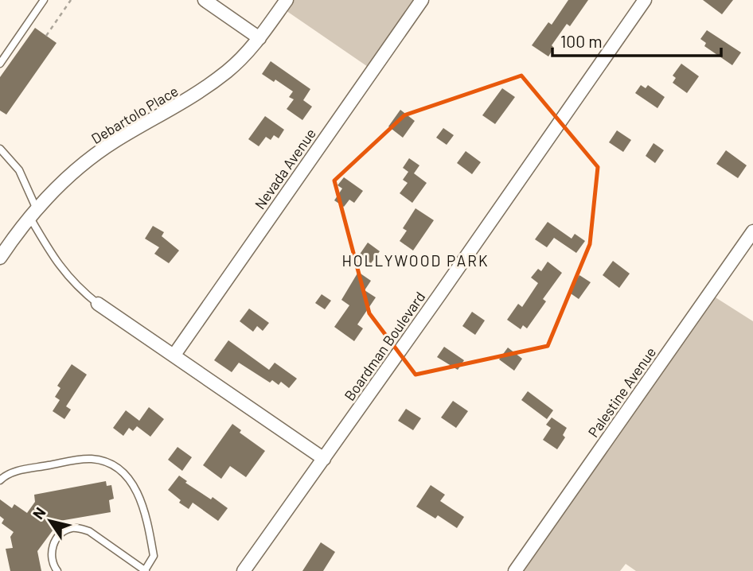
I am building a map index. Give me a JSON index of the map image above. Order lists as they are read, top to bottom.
{
  "streets": {
    "street": [
      "Debartolo Place",
      "Nevada Avenue",
      "Boardman Boulevard",
      "Palestine Avenue"
    ]
  },
  "districts": ["HOLLYWOOD PARK"],
  "scale_bar": "100 m",
  "north": "top left"
}
